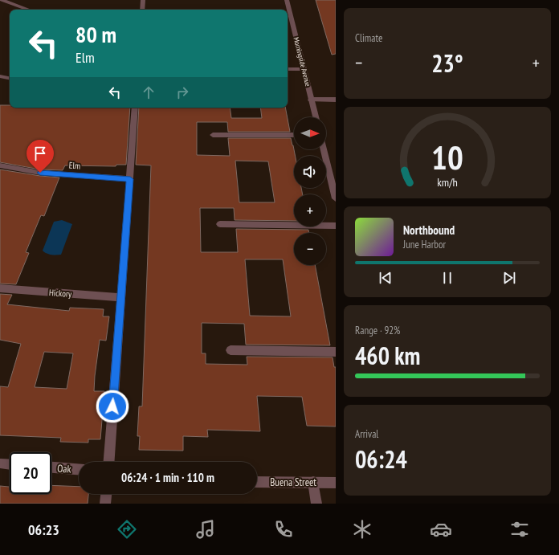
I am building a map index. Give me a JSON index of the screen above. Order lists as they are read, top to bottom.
{
  "streets": {
    "street": [
      "Morningside Avenue",
      "Elm",
      "Hickory",
      "Oak",
      "Buena Street"
    ]
  },
  "north": "right",
  "page": {
    "tile": [
      "Climate",
      ["Range · 92%", "460 km"],
      ["Arrival", "06:24"]
    ],
    "turn": ["80 m", "Elm"],
    "heat": ["−", "23°", "+"],
    "map_buttons": ["+", "−"],
    "song": ["Northbound", "June Harbor"],
    "limit": "20",
    "trip": "06:24 · 1 min · 110 m",
    "tabs": "06:23",
    "gauge": ["10", "km/h"]
  }
}
